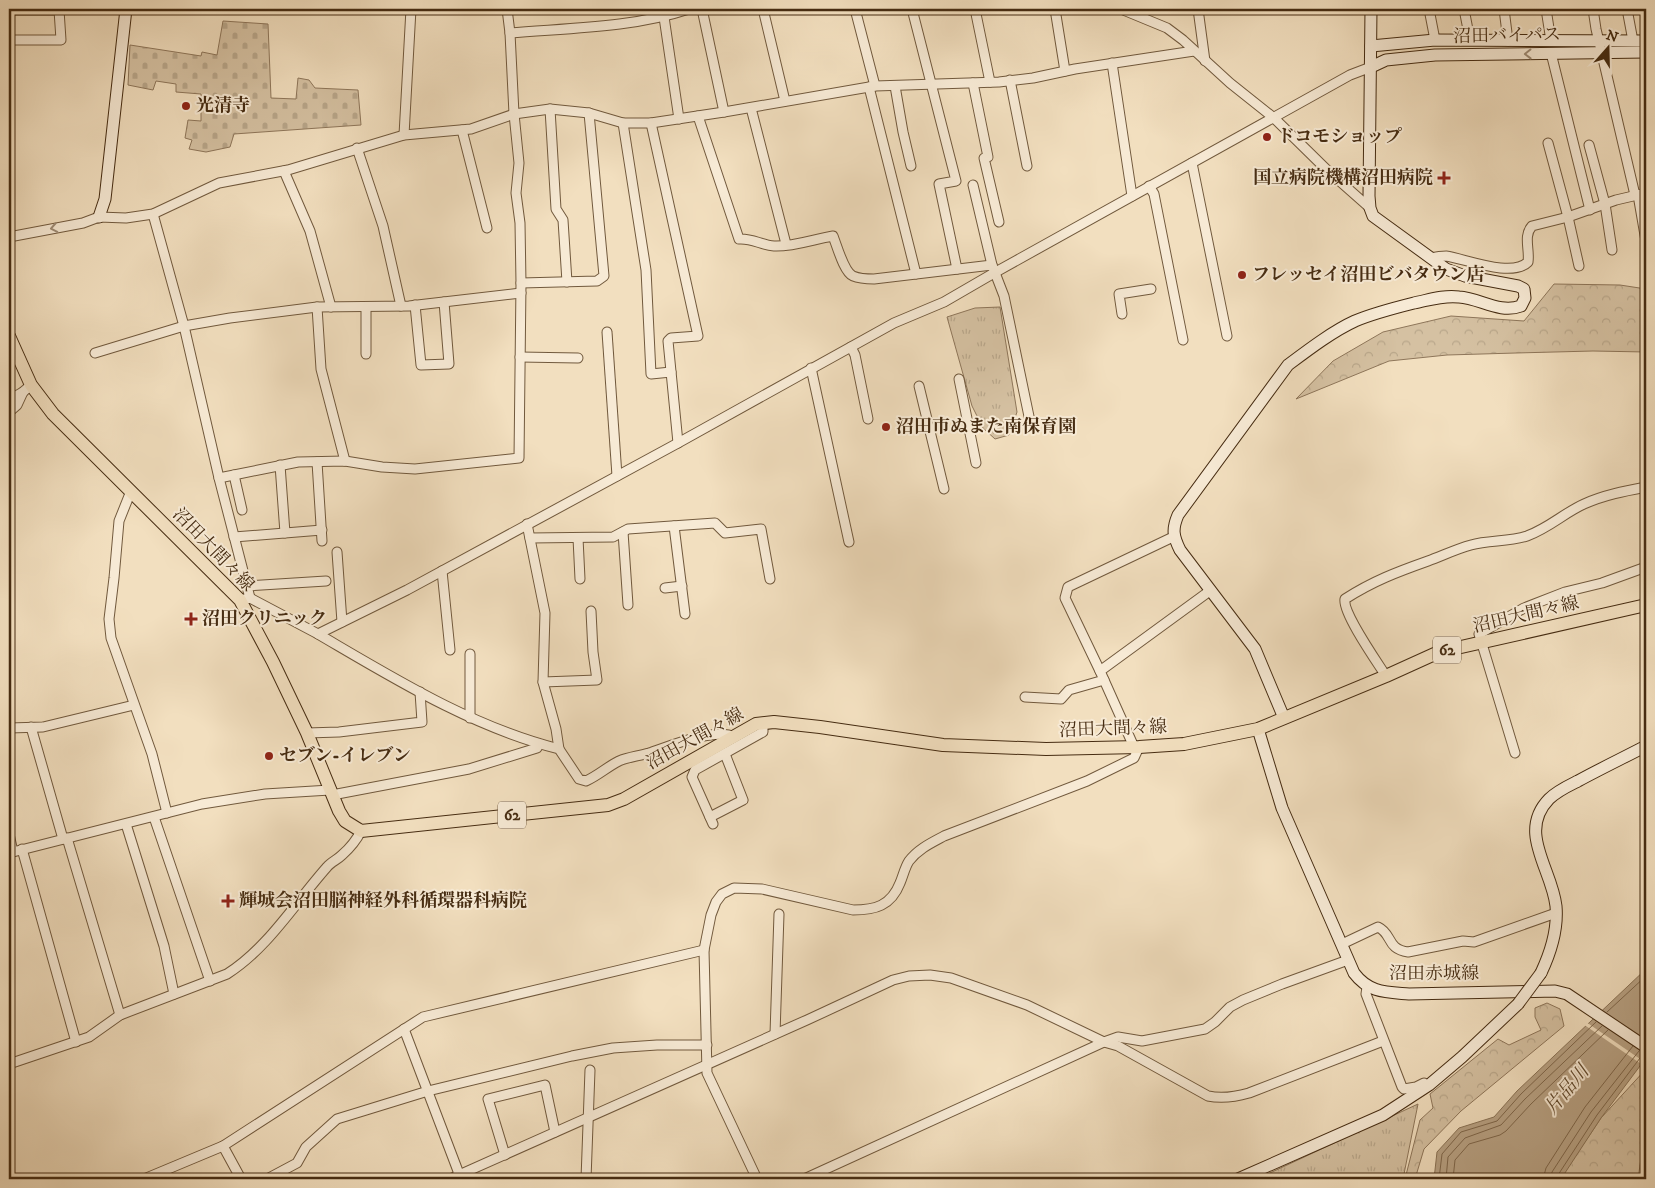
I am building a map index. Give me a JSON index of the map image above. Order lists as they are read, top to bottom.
{
  "streets": {
    "main road": ["沼田大間々線", "62"],
    "street": ["沼田バイパス", "沼田赤城線"]
  },
  "crossings": [
    ["沼田大間々線", "沼田赤城線"]
  ],
  "water": ["片品川"],
  "places": {
    "other": [
      "光清寺",
      "ドコモショップ",
      "フレッセイ沼田ビバタウン店",
      "沼田市ぬまた南保育園",
      "セブン-イレブン"
    ],
    "health": ["国立病院機構沼田病院", "沼田クリニック", "輝城会沼田脳神経外科循環器科病院"]
  },
  "north": "top"
}
